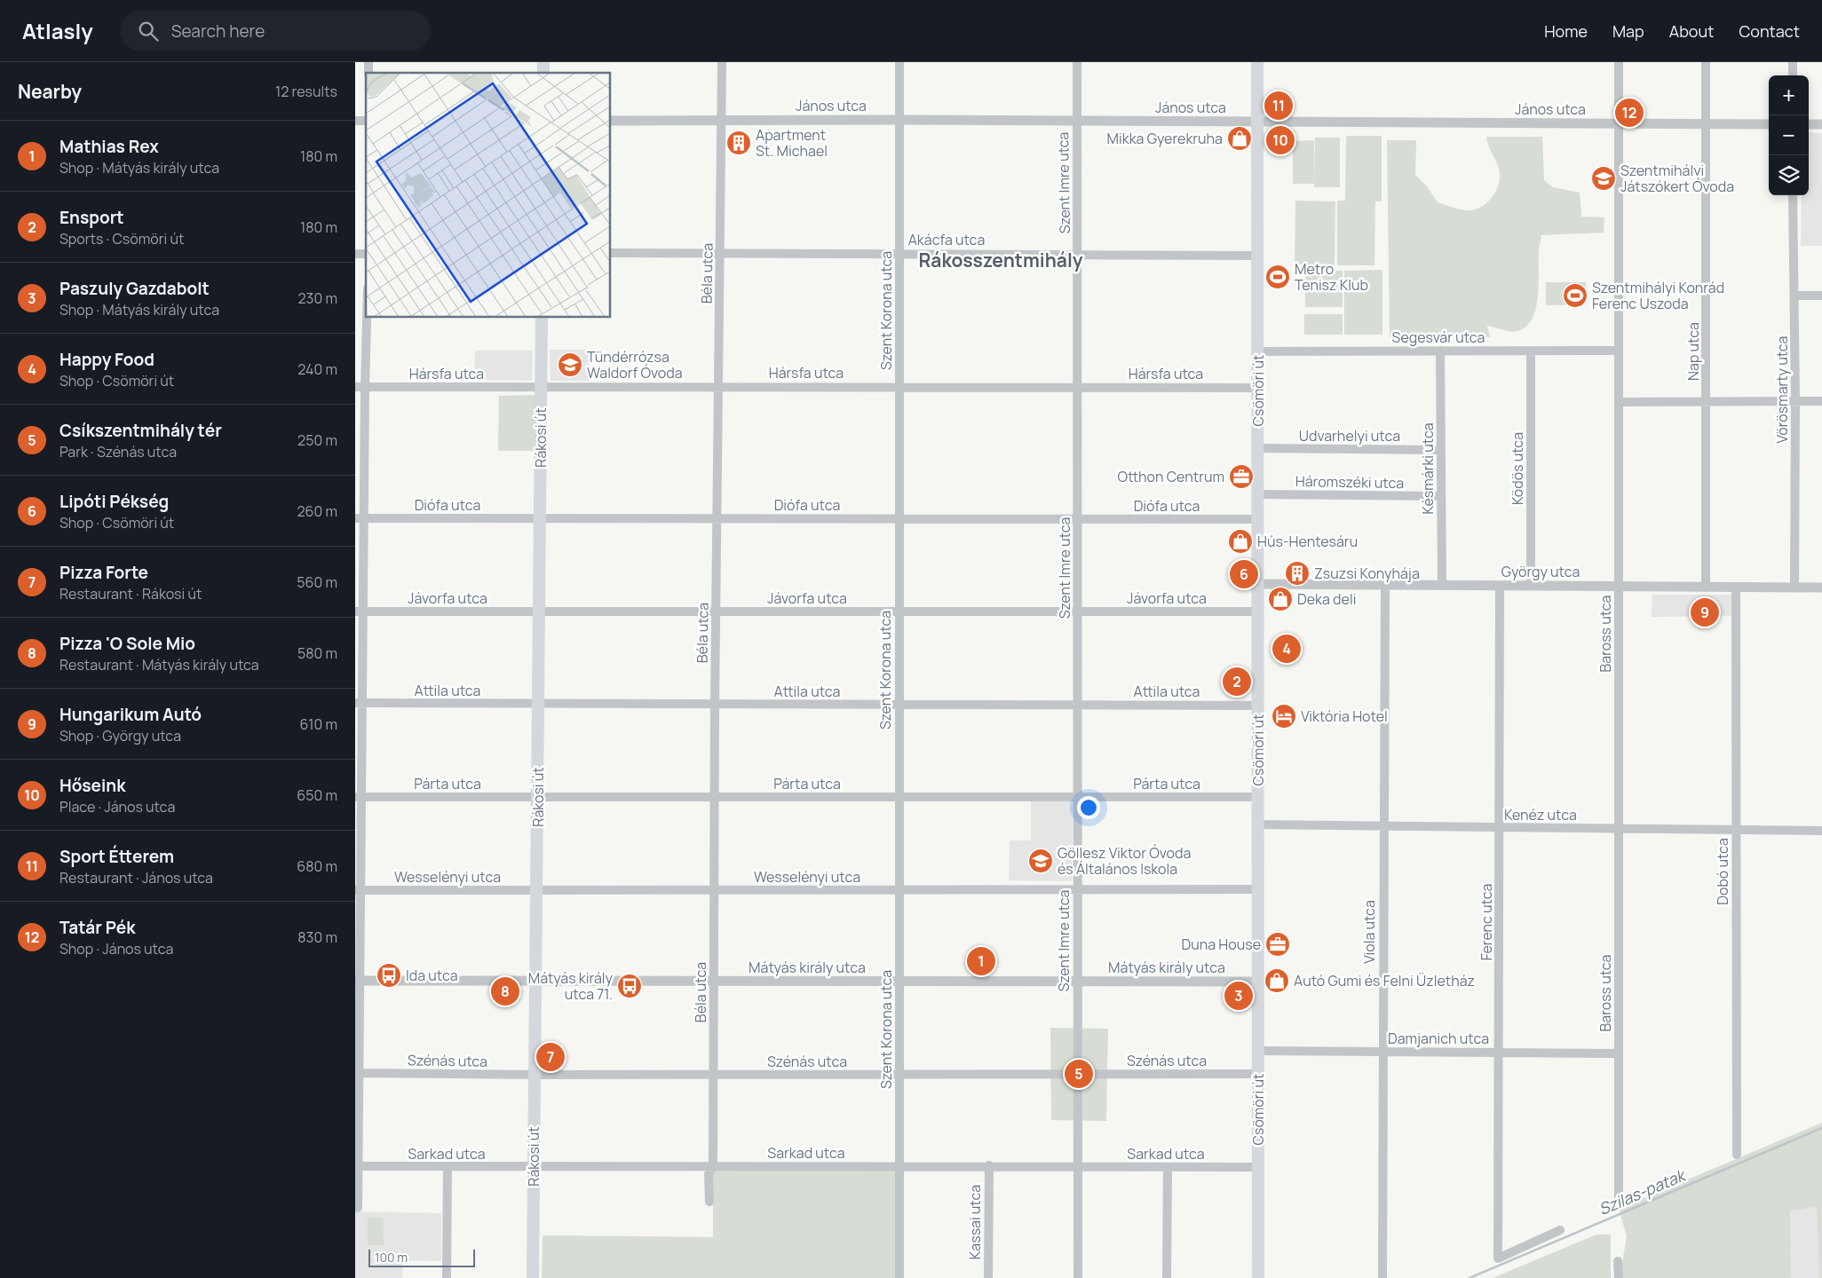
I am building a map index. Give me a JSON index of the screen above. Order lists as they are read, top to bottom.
{
  "streets": {
    "main road": ["Csömöri út", "Rákosi út"],
    "street": [
      "János utca",
      "Szent Imre utca",
      "Akácfa utca",
      "Béla utca",
      "Szent Korona utca",
      "Segesvár utca",
      "Nap utca",
      "Hársfa utca",
      "Vörösmarty utca",
      "Udvarhelyi utca",
      "Késmárki utca",
      "Ködös utca",
      "Háromszéki utca",
      "Diófa utca",
      "György utca",
      "Jávorfa utca",
      "Baross utca",
      "Attila utca",
      "Párta utca",
      "Kenéz utca",
      "Dobó utca",
      "Wesselényi utca",
      "Ferenc utca",
      "Viola utca",
      "Mátyás király utca",
      "Damjanich utca",
      "Szénás utca",
      "Sarkad utca",
      "Kassai utca"
    ]
  },
  "crossings": [
    ["János utca", "Szent Imre utca"],
    ["János utca", "Béla utca"],
    ["János utca", "Szent Korona utca"],
    ["János utca", "Nap utca"],
    ["János utca", "Csömöri út"],
    ["János utca", "Baross utca"],
    ["Szent Imre utca", "Akácfa utca"],
    ["Szent Imre utca", "Hársfa utca"],
    ["Szent Imre utca", "Diófa utca"],
    ["Szent Imre utca", "Jávorfa utca"],
    ["Szent Imre utca", "Attila utca"],
    ["Szent Imre utca", "Párta utca"],
    ["Szent Imre utca", "Wesselényi utca"],
    ["Szent Imre utca", "Mátyás király utca"],
    ["Szent Imre utca", "Szénás utca"],
    ["Szent Imre utca", "Sarkad utca"],
    ["Akácfa utca", "Béla utca"],
    ["Akácfa utca", "Szent Korona utca"],
    ["Akácfa utca", "Csömöri út"],
    ["Béla utca", "Hársfa utca"],
    ["Béla utca", "Diófa utca"],
    ["Béla utca", "Jávorfa utca"],
    ["Béla utca", "Attila utca"],
    ["Béla utca", "Párta utca"],
    ["Béla utca", "Wesselényi utca"],
    ["Béla utca", "Mátyás király utca"],
    ["Béla utca", "Szénás utca"],
    ["Béla utca", "Sarkad utca"],
    ["Szent Korona utca", "Hársfa utca"],
    ["Szent Korona utca", "Diófa utca"],
    ["Szent Korona utca", "Jávorfa utca"],
    ["Szent Korona utca", "Attila utca"],
    ["Szent Korona utca", "Párta utca"],
    ["Szent Korona utca", "Wesselényi utca"],
    ["Szent Korona utca", "Mátyás király utca"],
    ["Szent Korona utca", "Szénás utca"],
    ["Szent Korona utca", "Sarkad utca"],
    ["Segesvár utca", "Csömöri út"],
    ["Segesvár utca", "Késmárki utca"],
    ["Segesvár utca", "Ködös utca"],
    ["Segesvár utca", "Baross utca"],
    ["Nap utca", "György utca"],
    ["Hársfa utca", "Csömöri út"],
    ["Hársfa utca", "Rákosi út"],
    ["Vörösmarty utca", "György utca"],
    ["Csömöri út", "Udvarhelyi utca"],
    ["Csömöri út", "Háromszéki utca"],
    ["Csömöri út", "Diófa utca"],
    ["Csömöri út", "György utca"],
    ["Csömöri út", "Jávorfa utca"],
    ["Csömöri út", "Attila utca"],
    ["Csömöri út", "Párta utca"],
    ["Csömöri út", "Kenéz utca"],
    ["Csömöri út", "Wesselényi utca"],
    ["Csömöri út", "Mátyás király utca"],
    ["Csömöri út", "Damjanich utca"],
    ["Csömöri út", "Szénás utca"],
    ["Csömöri út", "Sarkad utca"],
    ["Udvarhelyi utca", "Késmárki utca"],
    ["Rákosi út", "Diófa utca"],
    ["Rákosi út", "Jávorfa utca"],
    ["Rákosi út", "Attila utca"],
    ["Rákosi út", "Párta utca"],
    ["Rákosi út", "Wesselényi utca"],
    ["Rákosi út", "Mátyás király utca"],
    ["Rákosi út", "Szénás utca"],
    ["Rákosi út", "Sarkad utca"],
    ["Késmárki utca", "Háromszéki utca"],
    ["Késmárki utca", "György utca"],
    ["Ködös utca", "György utca"],
    ["György utca", "Baross utca"],
    ["György utca", "Dobó utca"],
    ["György utca", "Ferenc utca"],
    ["György utca", "Viola utca"],
    ["Baross utca", "Kenéz utca"],
    ["Baross utca", "Damjanich utca"],
    ["Kenéz utca", "Dobó utca"],
    ["Kenéz utca", "Ferenc utca"],
    ["Kenéz utca", "Viola utca"],
    ["Ferenc utca", "Damjanich utca"],
    ["Viola utca", "Damjanich utca"],
    ["Sarkad utca", "Kassai utca"]
  ],
  "districts": ["Rákosszentmihály"],
  "water": ["Szilas-patak"],
  "places": {
    "shop": [
      "Mikka Gyerekruha",
      "Hús-Hentesáru",
      "Deka deli",
      "Autó Gumi és Felni Üzletház"
    ],
    "building": ["Apartment St. Michael", "Zsuzsi Konyhája"],
    "school or university": ["Szentmihályi Játszókert Óvoda", "Tündérrózsa Waldorf Óvoda", "Göllesz Viktor Óvoda és Általános Iskola"],
    "sports": ["Metro Tenisz Klub", "Szentmihályi Konrád Ferenc Uszoda"],
    "office": ["Otthon Centrum", "Duna House"],
    "hotel": ["Viktória Hotel"],
    "bus stop": ["Ida utca", "Mátyás király utca 71."]
  },
  "scale_bar": "100 m",
  "page": {
    "header": "Atlasly",
    "search": "Search here",
    "nav": [
      "Home",
      "Map",
      "About",
      "Contact"
    ],
    "heading": ["Nearby", "12 results"],
    "map_buttons": ["+", "−"],
    "pins": [
      "11",
      "12",
      "10",
      "6",
      "9",
      "4",
      "2",
      "1",
      "8",
      "3",
      "7",
      "5"
    ],
    "list": [
      {
        "mark": "1",
        "name": "Mathias Rex",
        "note": "Shop · Mátyás király utca",
        "value": "180 m"
      },
      {
        "mark": "2",
        "name": "Ensport",
        "note": "Sports · Csömöri út",
        "value": "180 m"
      },
      {
        "mark": "3",
        "name": "Paszuly Gazdabolt",
        "note": "Shop · Mátyás király utca",
        "value": "230 m"
      },
      {
        "mark": "4",
        "name": "Happy Food",
        "note": "Shop · Csömöri út",
        "value": "240 m"
      },
      {
        "mark": "5",
        "name": "Csíkszentmihály tér",
        "note": "Park · Szénás utca",
        "value": "250 m"
      },
      {
        "mark": "6",
        "name": "Lipóti Pékség",
        "note": "Shop · Csömöri út",
        "value": "260 m"
      },
      {
        "mark": "7",
        "name": "Pizza Forte",
        "note": "Restaurant · Rákosi út",
        "value": "560 m"
      },
      {
        "mark": "8",
        "name": "Pizza 'O Sole Mio",
        "note": "Restaurant · Mátyás király utca",
        "value": "580 m"
      },
      {
        "mark": "9",
        "name": "Hungarikum Autó",
        "note": "Shop · György utca",
        "value": "610 m"
      },
      {
        "mark": "10",
        "name": "Hőseink",
        "note": "Place · János utca",
        "value": "650 m"
      },
      {
        "mark": "11",
        "name": "Sport Étterem",
        "note": "Restaurant · János utca",
        "value": "680 m"
      },
      {
        "mark": "12",
        "name": "Tatár Pék",
        "note": "Shop · János utca",
        "value": "830 m"
      }
    ],
    "scale": "100 m"
  }
}
